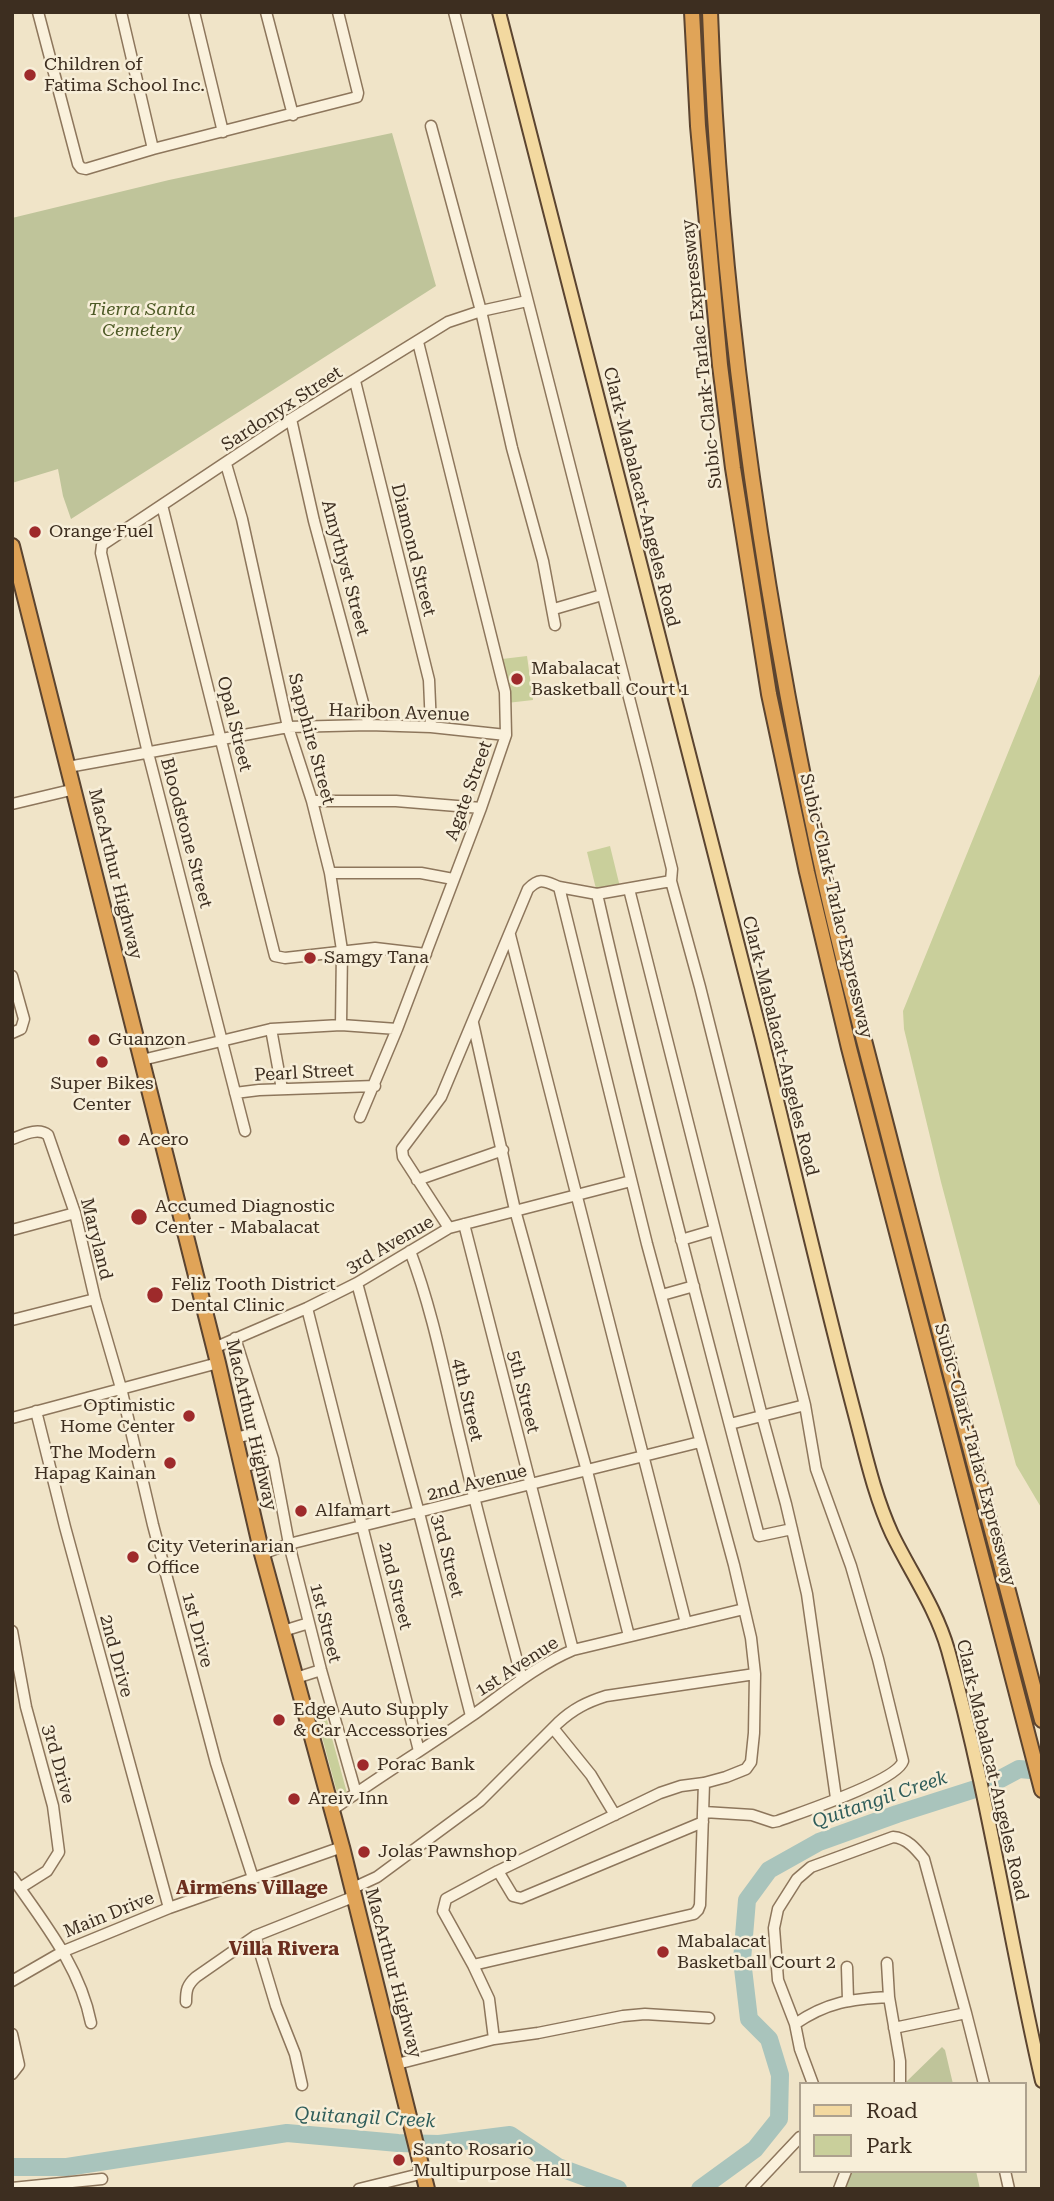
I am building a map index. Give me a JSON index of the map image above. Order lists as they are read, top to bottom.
{
  "streets": {
    "highway": ["Subic-Clark-Tarlac Expressway", "MacArthur Highway"],
    "main road": ["Clark-Mabalacat-Angeles Road"],
    "street": [
      "Sardonyx Street",
      "Diamond Street",
      "Amythyst Street",
      "Haribon Avenue",
      "Opal Street",
      "Sapphire Street",
      "Agate Street",
      "Bloodstone Street",
      "Pearl Street",
      "Maryland",
      "3rd Avenue",
      "5th Street",
      "4th Street",
      "2nd Avenue",
      "3rd Street",
      "2nd Street",
      "1st Street",
      "1st Drive",
      "2nd Drive",
      "1st Avenue",
      "3rd Drive",
      "Main Drive"
    ]
  },
  "crossings": [
    ["Sardonyx Street", "Diamond Street"],
    ["Sardonyx Street", "Amythyst Street"],
    ["Sardonyx Street", "Opal Street"],
    ["Sardonyx Street", "Sapphire Street"],
    ["Sardonyx Street", "Agate Street"],
    ["Sardonyx Street", "Bloodstone Street"],
    ["Diamond Street", "Haribon Avenue"],
    ["Amythyst Street", "Haribon Avenue"],
    ["Haribon Avenue", "Opal Street"],
    ["Haribon Avenue", "Sapphire Street"],
    ["Haribon Avenue", "Agate Street"],
    ["Haribon Avenue", "Bloodstone Street"],
    ["Haribon Avenue", "MacArthur Highway"],
    ["Opal Street", "Sapphire Street"],
    ["Agate Street", "Pearl Street"],
    ["Bloodstone Street", "Pearl Street"],
    ["MacArthur Highway", "3rd Avenue"],
    ["MacArthur Highway", "2nd Avenue"],
    ["MacArthur Highway", "1st Avenue"],
    ["MacArthur Highway", "Main Drive"],
    ["Maryland", "1st Drive"],
    ["3rd Avenue", "5th Street"],
    ["3rd Avenue", "4th Street"],
    ["3rd Avenue", "3rd Street"],
    ["3rd Avenue", "2nd Street"],
    ["3rd Avenue", "1st Street"],
    ["5th Street", "2nd Avenue"],
    ["5th Street", "1st Avenue"],
    ["4th Street", "2nd Avenue"],
    ["4th Street", "1st Avenue"],
    ["2nd Avenue", "3rd Street"],
    ["2nd Avenue", "2nd Street"],
    ["2nd Avenue", "1st Street"],
    ["3rd Street", "1st Avenue"],
    ["2nd Street", "1st Avenue"],
    ["1st Street", "1st Avenue"],
    ["1st Drive", "Main Drive"],
    ["2nd Drive", "Main Drive"]
  ],
  "districts": ["Airmens Village", "Villa Rivera"],
  "water": ["Quitangil Creek"],
  "parks": ["Tierra Santa Cemetery"],
  "places": [
    "Children of Fatima School Inc.",
    "Orange Fuel",
    "Mabalacat Basketball Court 1",
    "Samgy Tana",
    "Guanzon",
    "Super Bikes Center",
    "Acero",
    "Accumed Diagnostic Center - Mabalacat",
    "Feliz Tooth District Dental Clinic",
    "Optimistic Home Center",
    "The Modern Hapag Kainan",
    "Alfamart",
    "City Veterinarian Office",
    "Edge Auto Supply & Car Accessories",
    "Porac Bank",
    "Areiv Inn",
    "Jolas Pawnshop",
    "Mabalacat Basketball Court 2",
    "Santo Rosario Multipurpose Hall"
  ],
  "legend": ["Road", "Park"]
}
